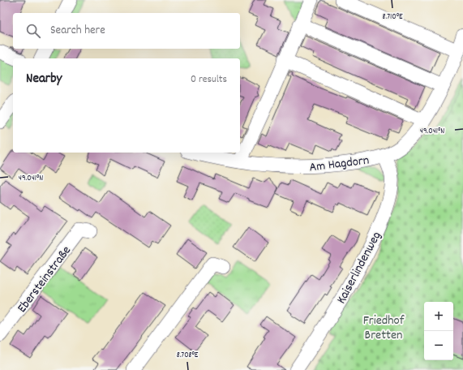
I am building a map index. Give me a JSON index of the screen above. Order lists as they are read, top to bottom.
{
  "streets": {
    "street": ["Am Hagdorn", "Kaiserlindenweg", "Ebersteinstraße"]
  },
  "crossings": [
    ["Am Hagdorn", "Kaiserlindenweg"]
  ],
  "parks": ["Friedhof Bretten"],
  "page": {
    "search": "Search here",
    "heading": ["Nearby", "0 results"],
    "map_buttons": ["+", "−"]
  },
  "coordinates": ["8.710°E", "49.041°N", "8.708°E"]
}
